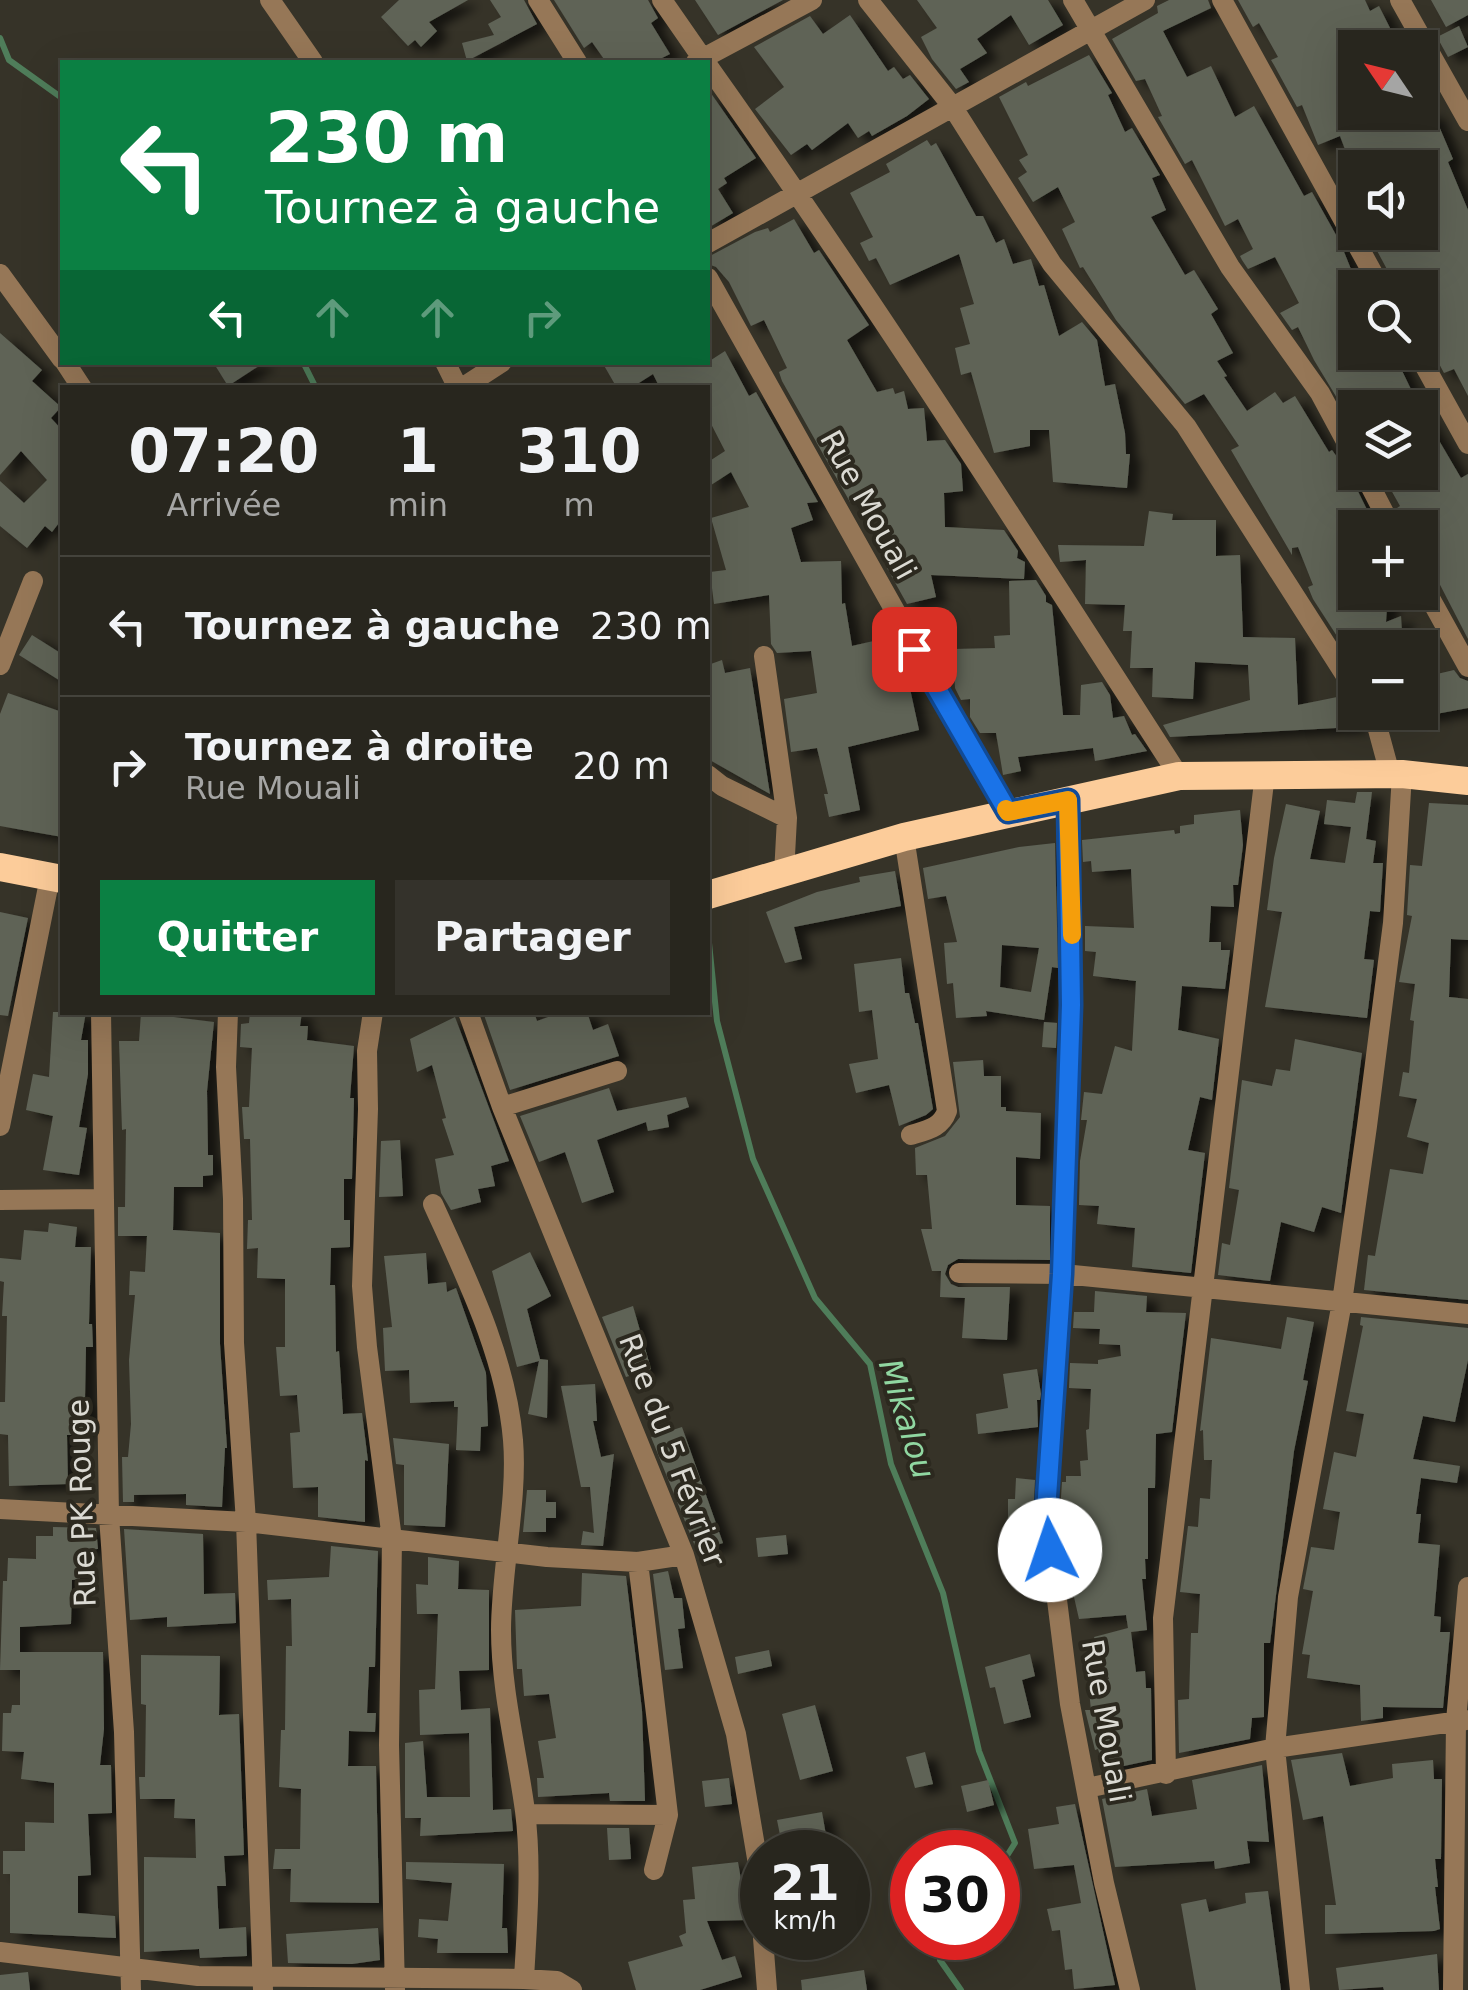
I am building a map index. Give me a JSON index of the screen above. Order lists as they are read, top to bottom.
{
  "streets": {
    "street": ["Rue Mouali", "Rue du 5 Février", "Rue PK Rouge"]
  },
  "water": ["Mikalou"],
  "north": "top left",
  "page": {
    "map_buttons": ["+", "−"],
    "turn": ["230 m", "Tournez à gauche"],
    "eta": [
      "07:20",
      "Arrivée",
      "1",
      "min",
      "310",
      "m"
    ],
    "list": [
      {
        "name": "Tournez à gauche",
        "value": "230 m"
      },
      {
        "name": "Tournez à droite",
        "note": "Rue Mouali",
        "value": "20 m"
      }
    ],
    "buttons": ["Quitter", "Partager"],
    "speed": "21 km/h",
    "limit": "30"
  }
}
